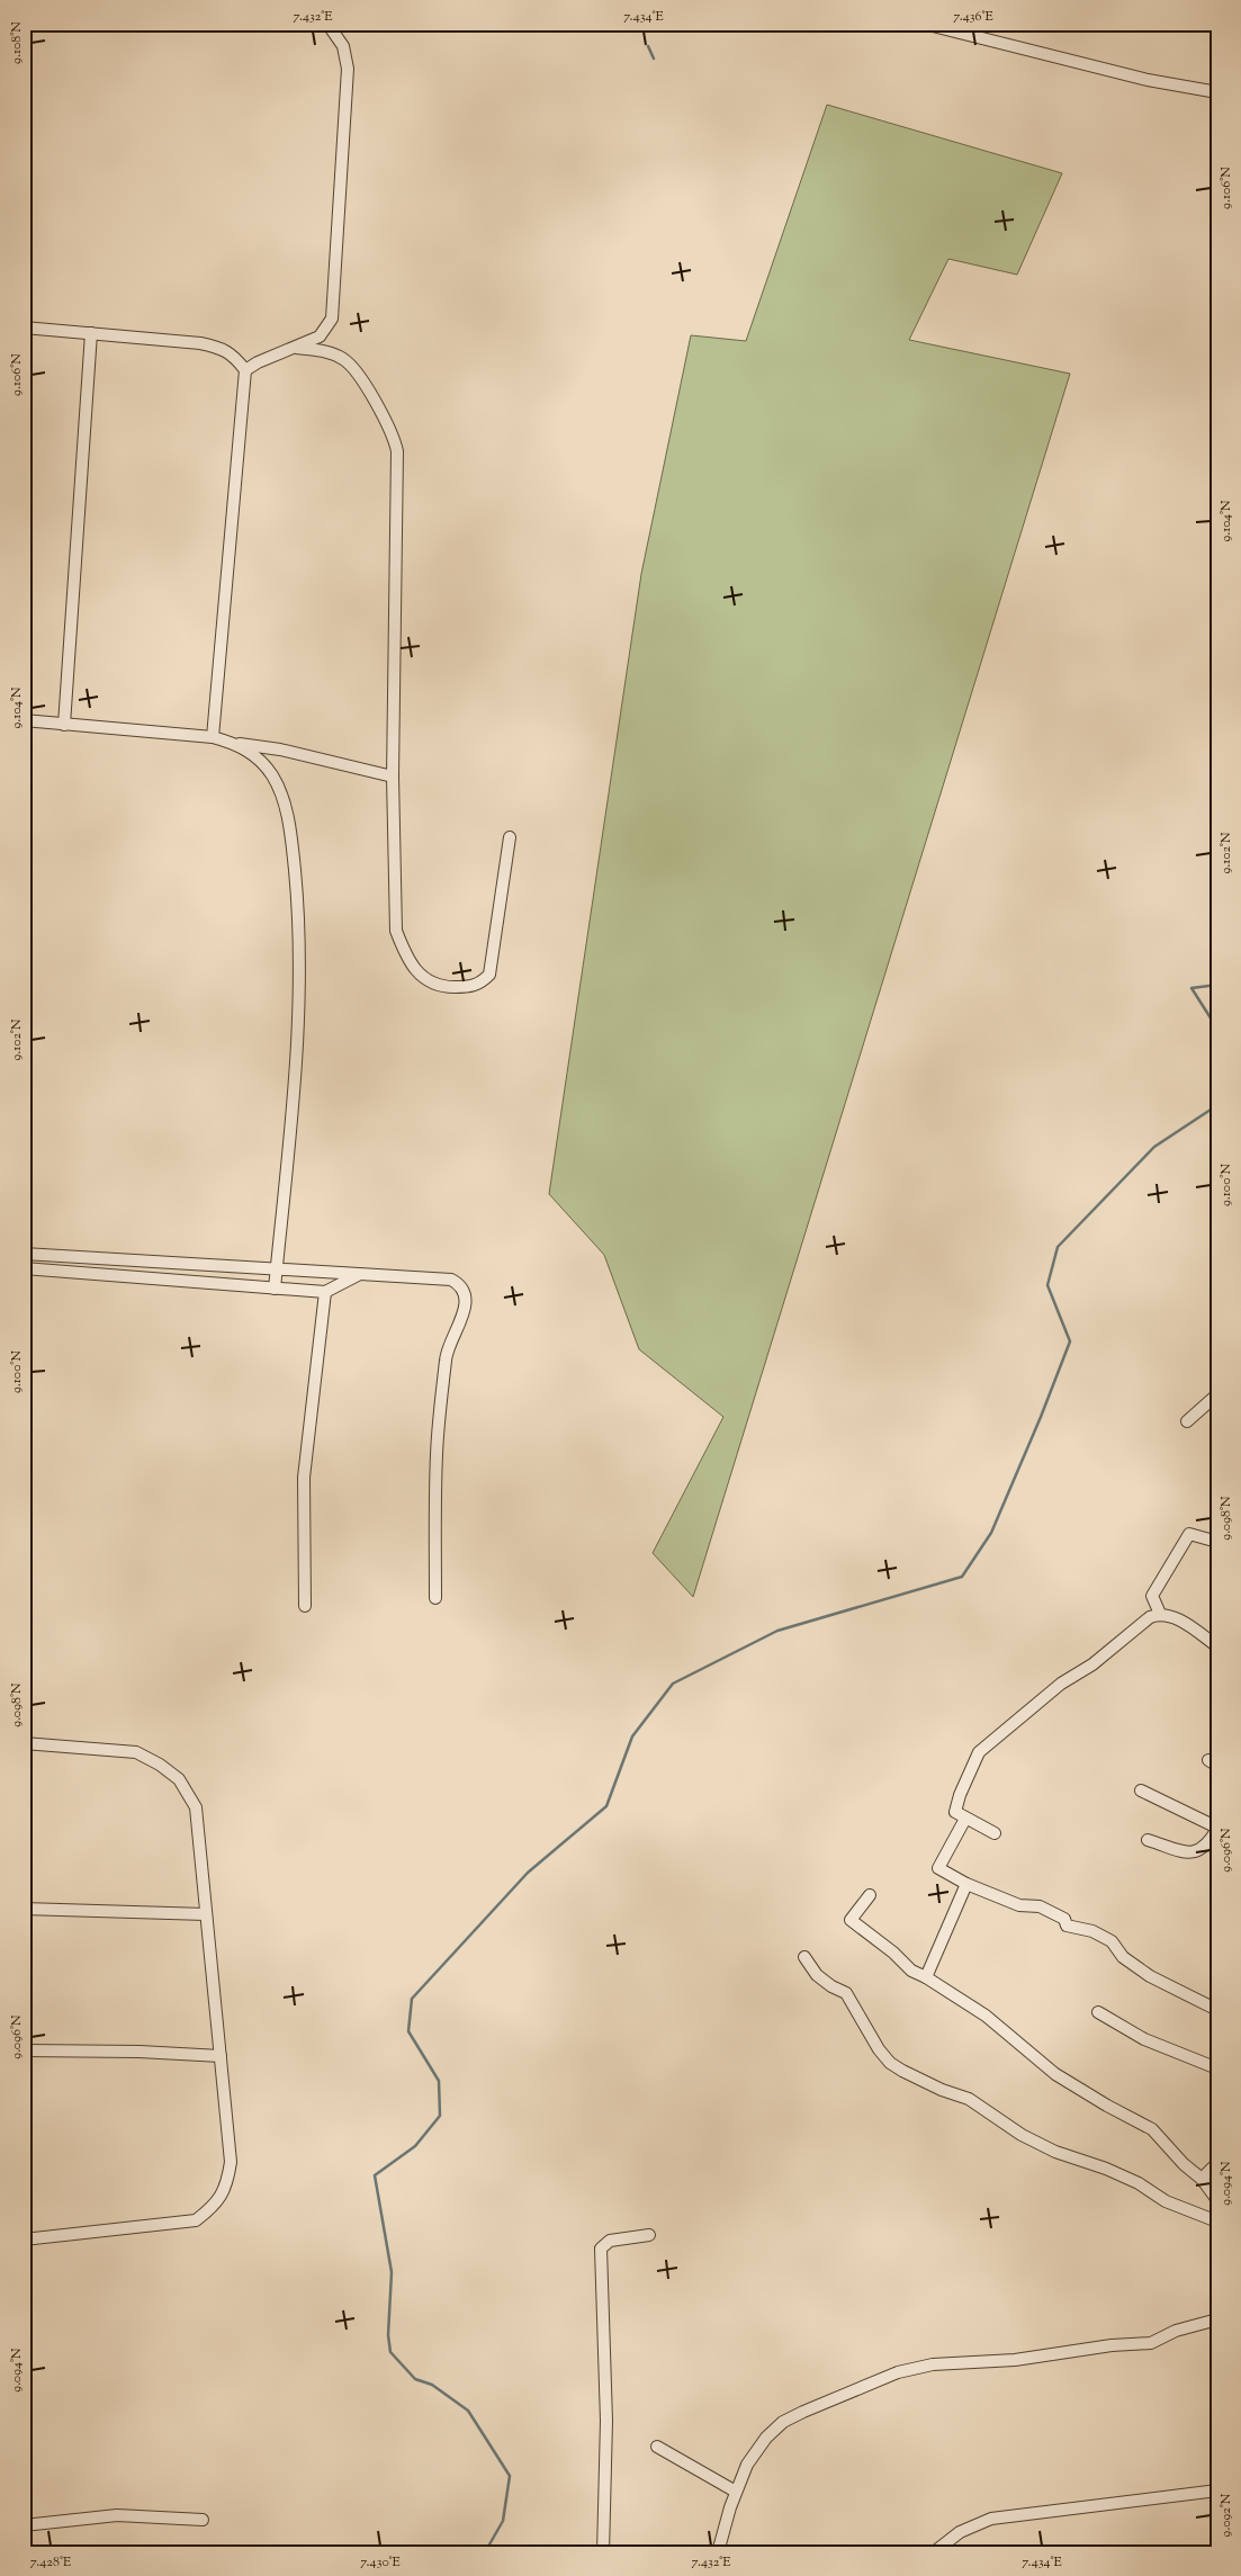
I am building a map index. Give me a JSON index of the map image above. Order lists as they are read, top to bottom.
{
  "coordinates": [
    "7.432°E",
    "7.434°E",
    "7.436°E",
    "9.108°N",
    "9.106°N",
    "9.104°N",
    "9.102°N",
    "9.100°N",
    "9.098°N",
    "9.096°N",
    "9.094°N",
    "9.092°N",
    "7.428°E",
    "7.430°E"
  ]
}
